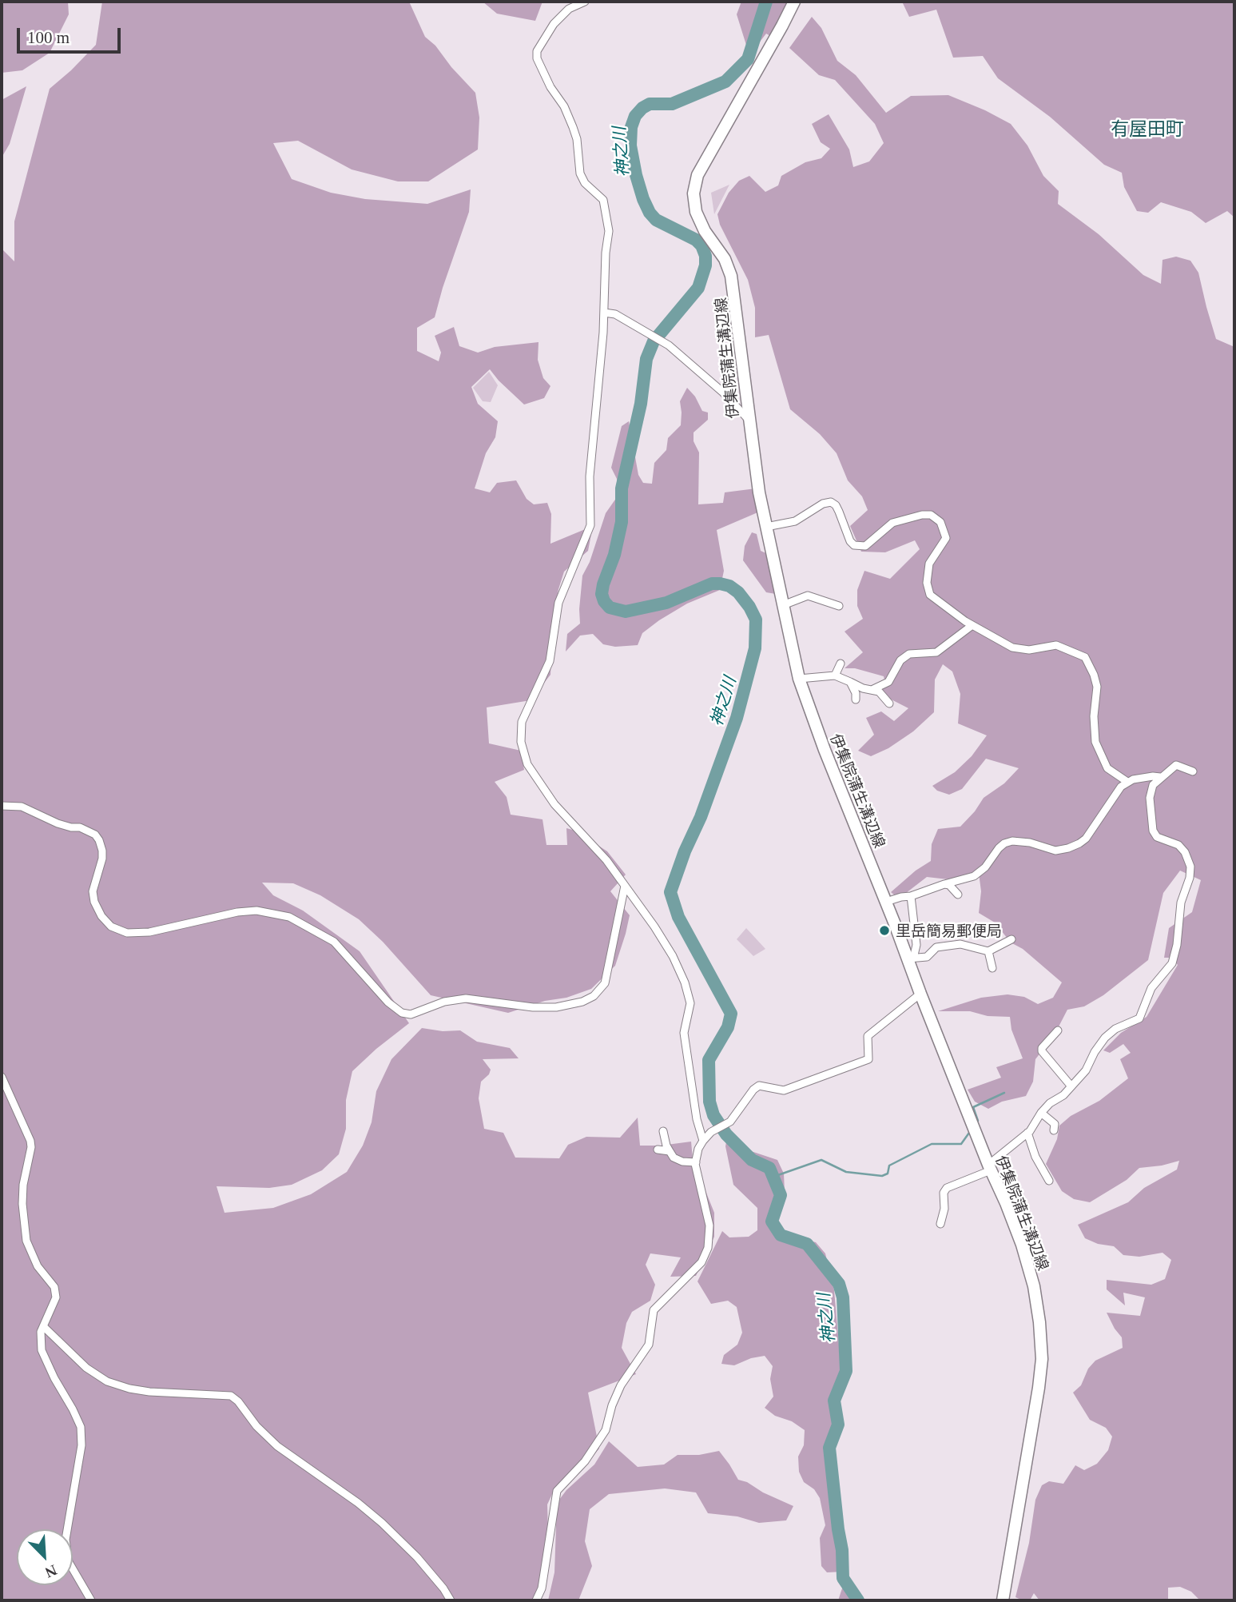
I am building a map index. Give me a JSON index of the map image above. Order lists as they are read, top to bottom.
{
  "streets": {
    "main road": ["伊集院蒲生溝辺線"]
  },
  "districts": ["有屋田町"],
  "water": ["神之川"],
  "places": ["里岳簡易郵便局"],
  "scale_bar": "100 m",
  "north": "bottom right"
}
